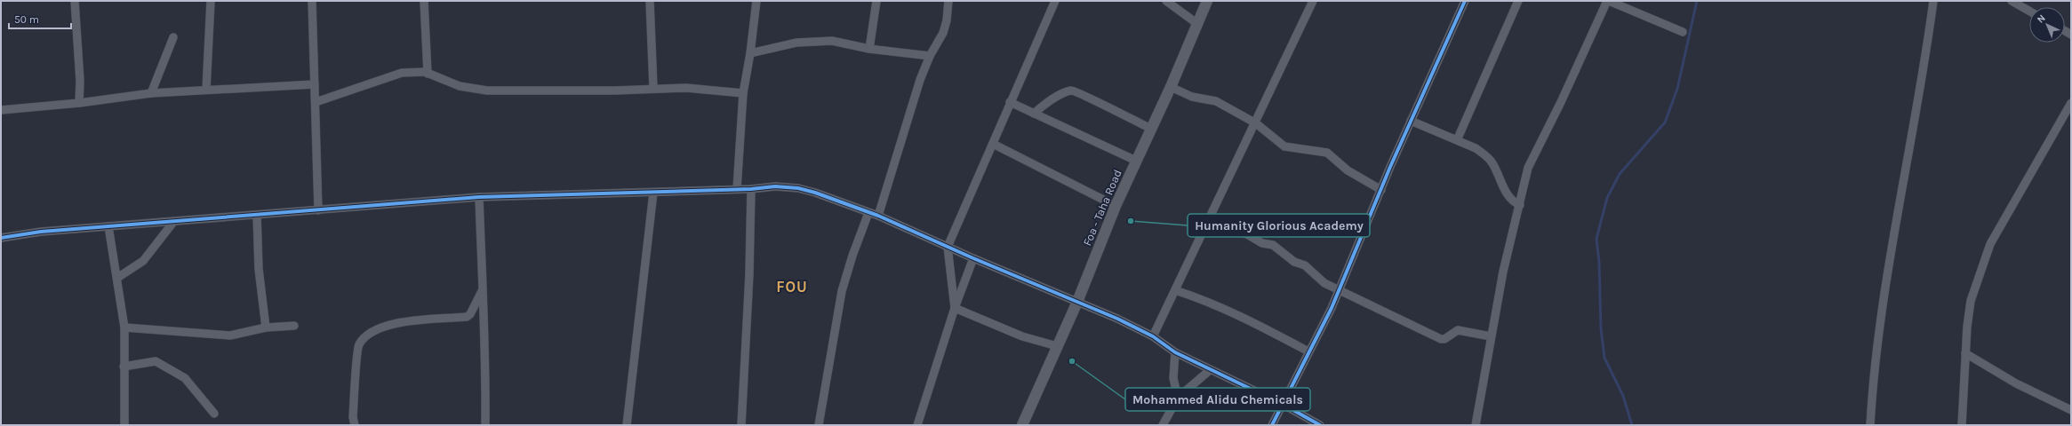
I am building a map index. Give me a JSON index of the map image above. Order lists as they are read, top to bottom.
{
  "streets": {
    "street": ["Foa - Taha Road"]
  },
  "districts": ["FOU"],
  "places": ["Humanity Glorious Academy", "Mohammed Alidu Chemicals"],
  "scale_bar": "50 m",
  "north": "top left"
}
